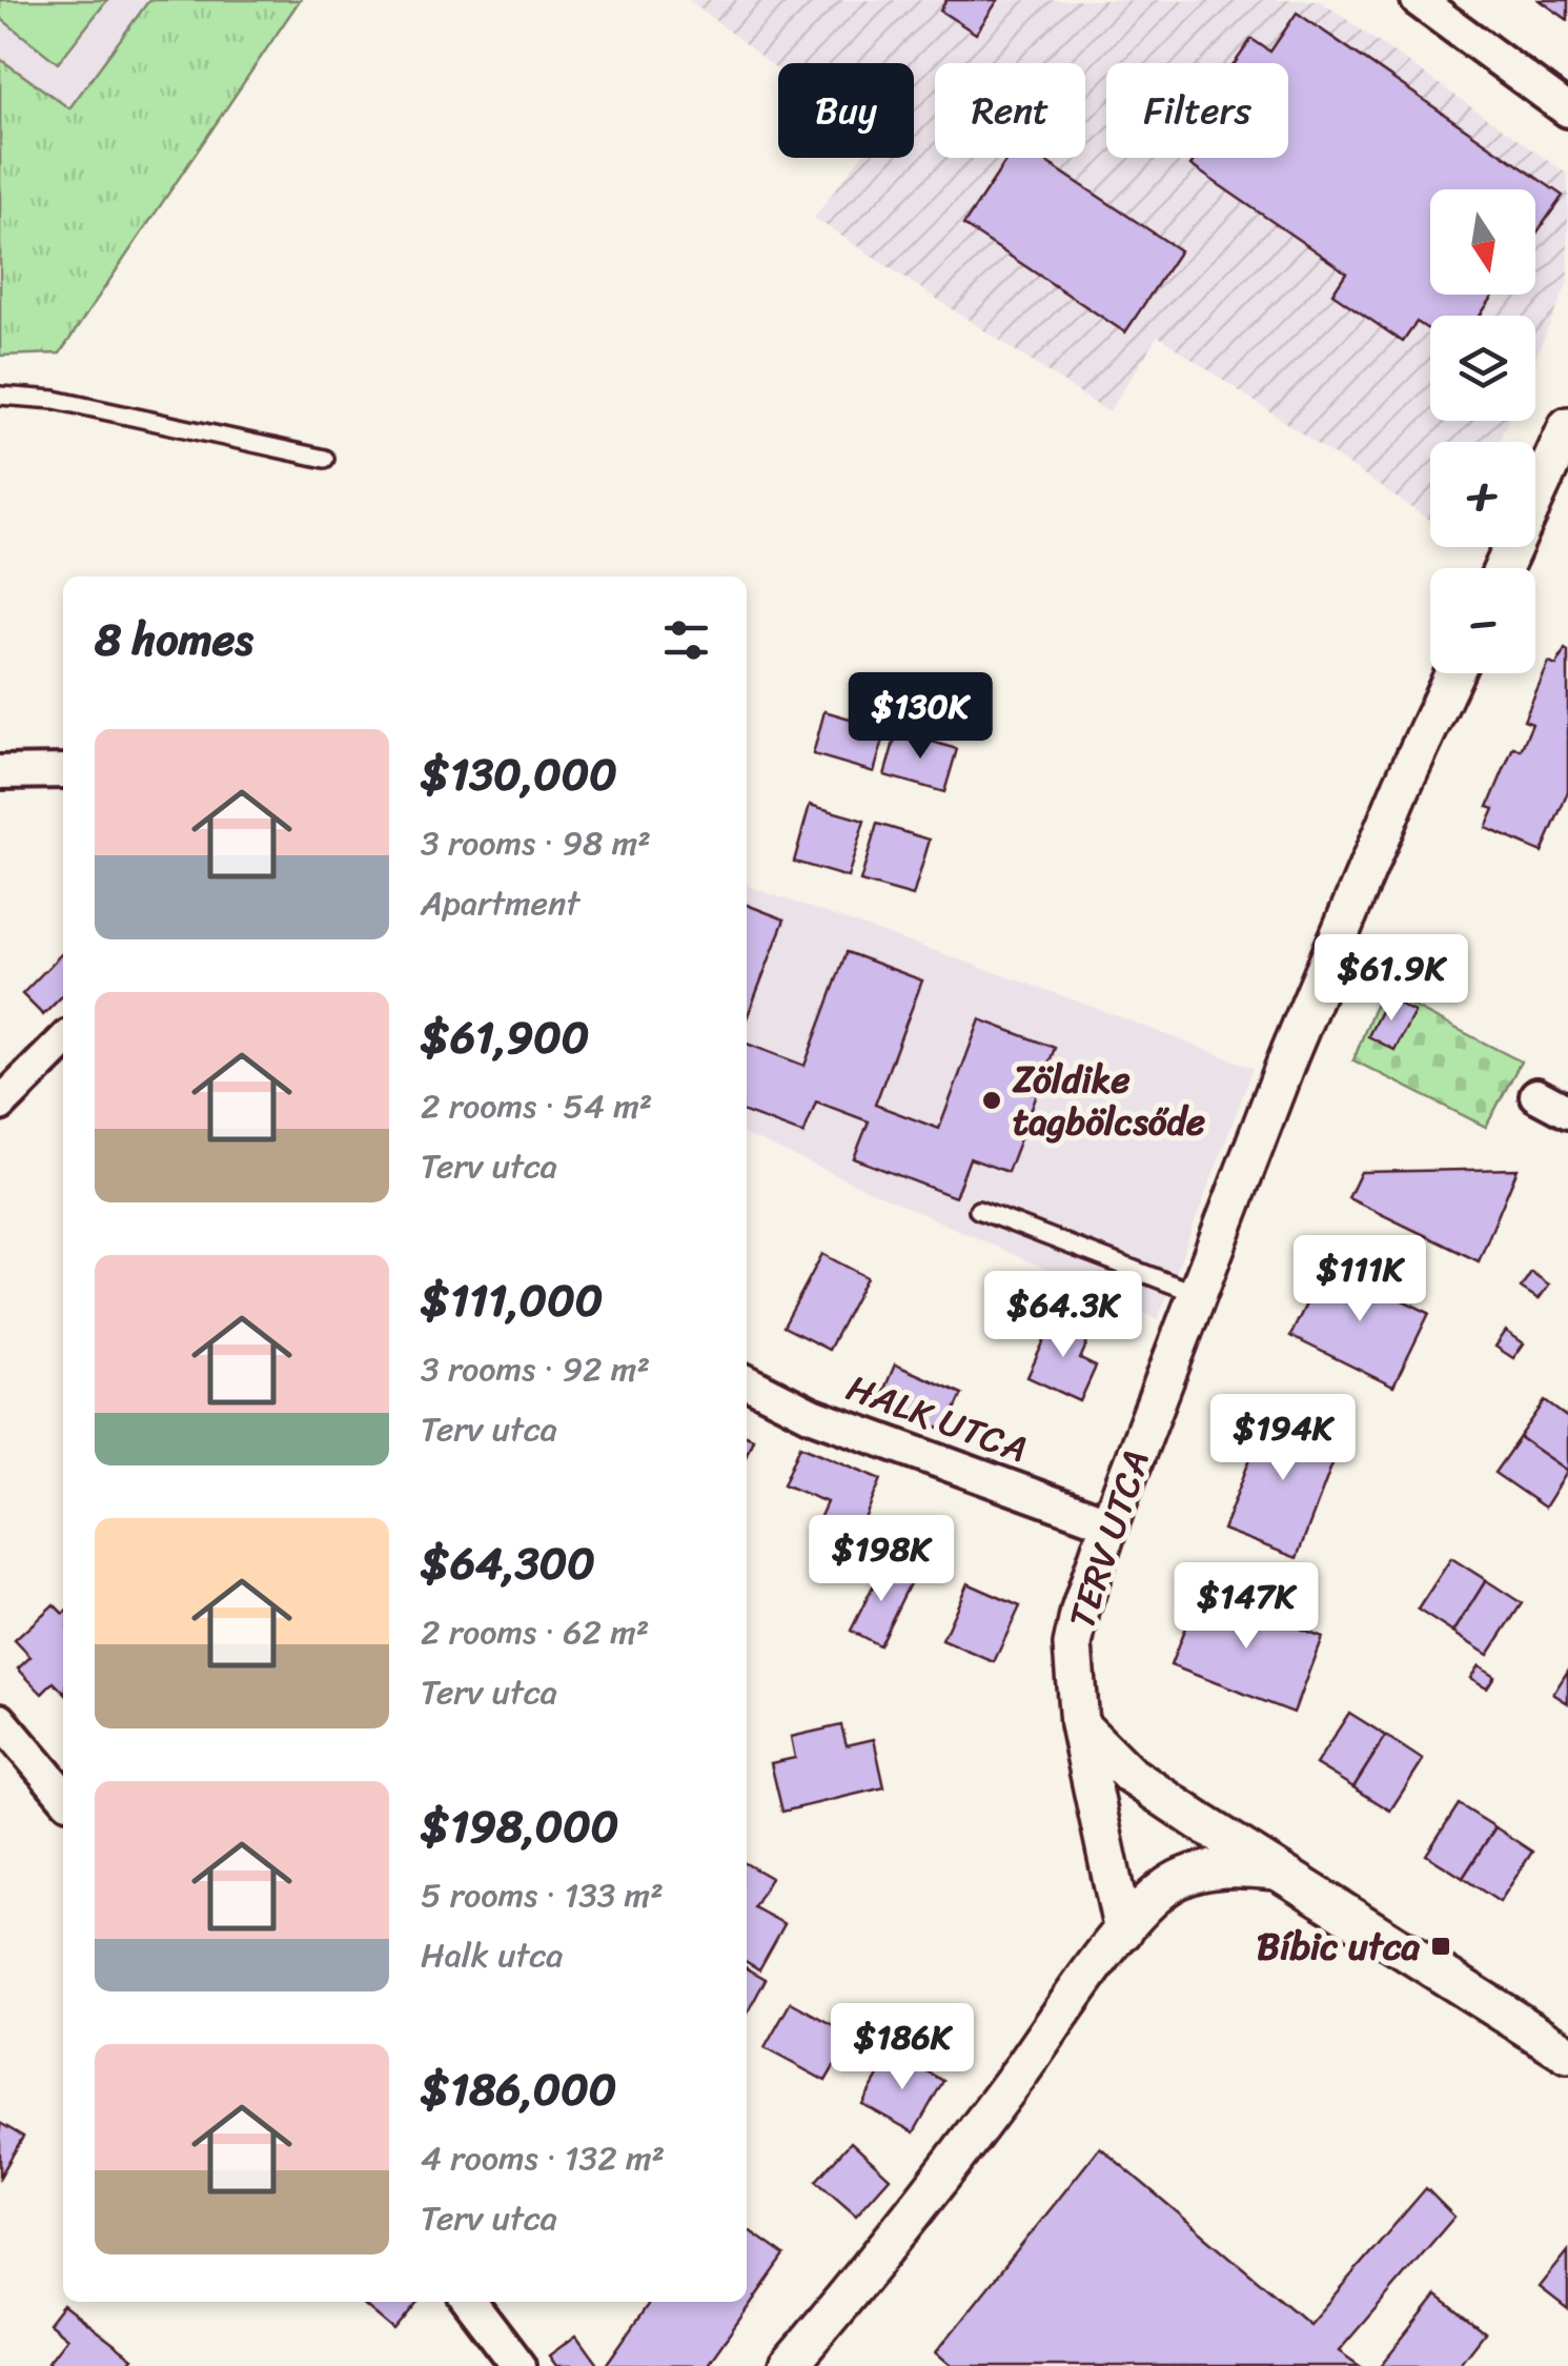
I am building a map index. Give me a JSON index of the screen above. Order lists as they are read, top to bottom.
{
  "streets": {
    "street": ["HALK UTCA", "TERV UTCA"]
  },
  "crossings": [
    ["HALK UTCA", "TERV UTCA"]
  ],
  "places": {
    "other": ["Zöldike tagbölcsőde"],
    "transit": ["Bíbic utca"]
  },
  "north": "bottom",
  "page": {
    "chip": ["Buy", "Rent", "Filters"],
    "map_buttons": ["+", "−"],
    "heading": "8 homes",
    "price": [
      "$130K",
      "$61.9K",
      "$111K",
      "$64.3K",
      "$194K",
      "$198K",
      "$147K",
      "$186K"
    ],
    "list": [
      {
        "name": "$130,000",
        "note": "3 rooms · 98 m² · Apartment"
      },
      {
        "name": "$61,900",
        "note": "2 rooms · 54 m² · Terv utca"
      },
      {
        "name": "$111,000",
        "note": "3 rooms · 92 m² · Terv utca"
      },
      {
        "name": "$64,300",
        "note": "2 rooms · 62 m² · Terv utca"
      },
      {
        "name": "$198,000",
        "note": "5 rooms · 133 m² · Halk utca"
      },
      {
        "name": "$186,000",
        "note": "4 rooms · 132 m² · Terv utca"
      }
    ]
  }
}
